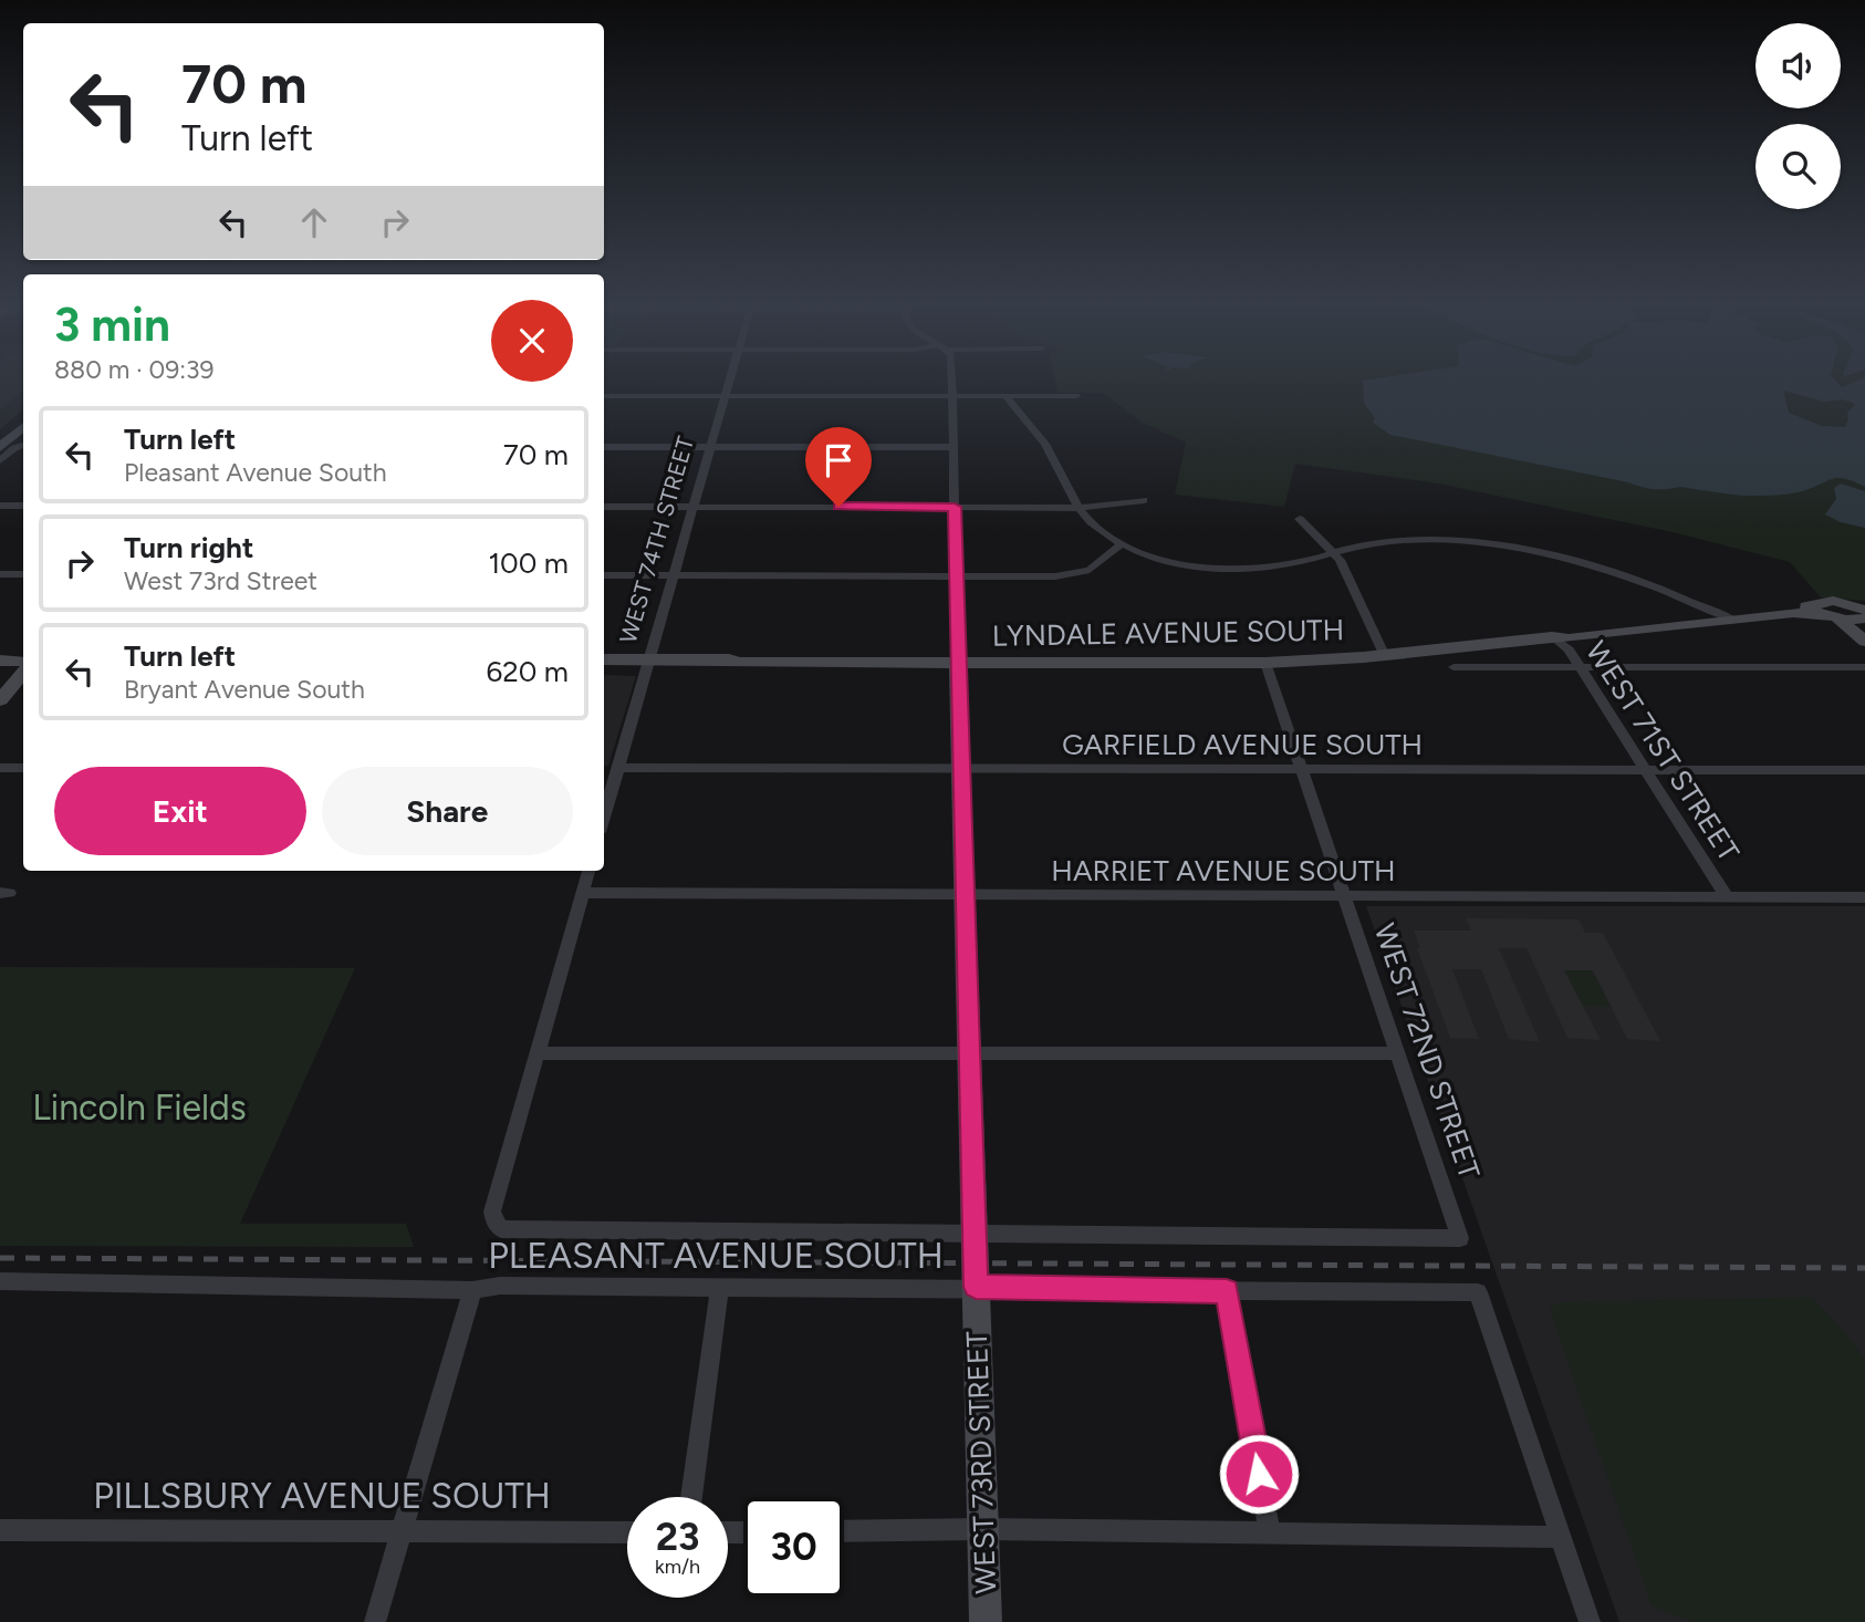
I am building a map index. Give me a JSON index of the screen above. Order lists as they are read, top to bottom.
{
  "streets": {
    "main road": ["LYNDALE AVENUE SOUTH", "WEST 73RD STREET"],
    "street": [
      "WEST 74TH STREET",
      "GARFIELD AVENUE SOUTH",
      "WEST 71ST STREET",
      "HARRIET AVENUE SOUTH",
      "WEST 72ND STREET",
      "PLEASANT AVENUE SOUTH",
      "PILLSBURY AVENUE SOUTH"
    ]
  },
  "crossings": [
    ["WEST 74TH STREET", "LYNDALE AVENUE SOUTH"],
    ["WEST 74TH STREET", "GARFIELD AVENUE SOUTH"],
    ["LYNDALE AVENUE SOUTH", "WEST 71ST STREET"],
    ["LYNDALE AVENUE SOUTH", "WEST 72ND STREET"],
    ["LYNDALE AVENUE SOUTH", "WEST 73RD STREET"],
    ["GARFIELD AVENUE SOUTH", "WEST 71ST STREET"],
    ["GARFIELD AVENUE SOUTH", "WEST 72ND STREET"],
    ["GARFIELD AVENUE SOUTH", "WEST 73RD STREET"],
    ["WEST 71ST STREET", "HARRIET AVENUE SOUTH"],
    ["HARRIET AVENUE SOUTH", "WEST 72ND STREET"],
    ["HARRIET AVENUE SOUTH", "WEST 73RD STREET"],
    ["WEST 72ND STREET", "PLEASANT AVENUE SOUTH"],
    ["PLEASANT AVENUE SOUTH", "WEST 73RD STREET"]
  ],
  "parks": ["Lincoln Fields"],
  "page": {
    "turn": ["70 m", "Turn left"],
    "heading": ["3 min", "880 m · 09:39"],
    "list": [
      {
        "name": "Turn left",
        "note": "Pleasant Avenue South",
        "value": "70 m"
      },
      {
        "name": "Turn right",
        "note": "West 73rd Street",
        "value": "100 m"
      },
      {
        "name": "Turn left",
        "note": "Bryant Avenue South",
        "value": "620 m"
      }
    ],
    "buttons": ["Exit", "Share"],
    "speed": "23 km/h",
    "limit": "30"
  }
}
